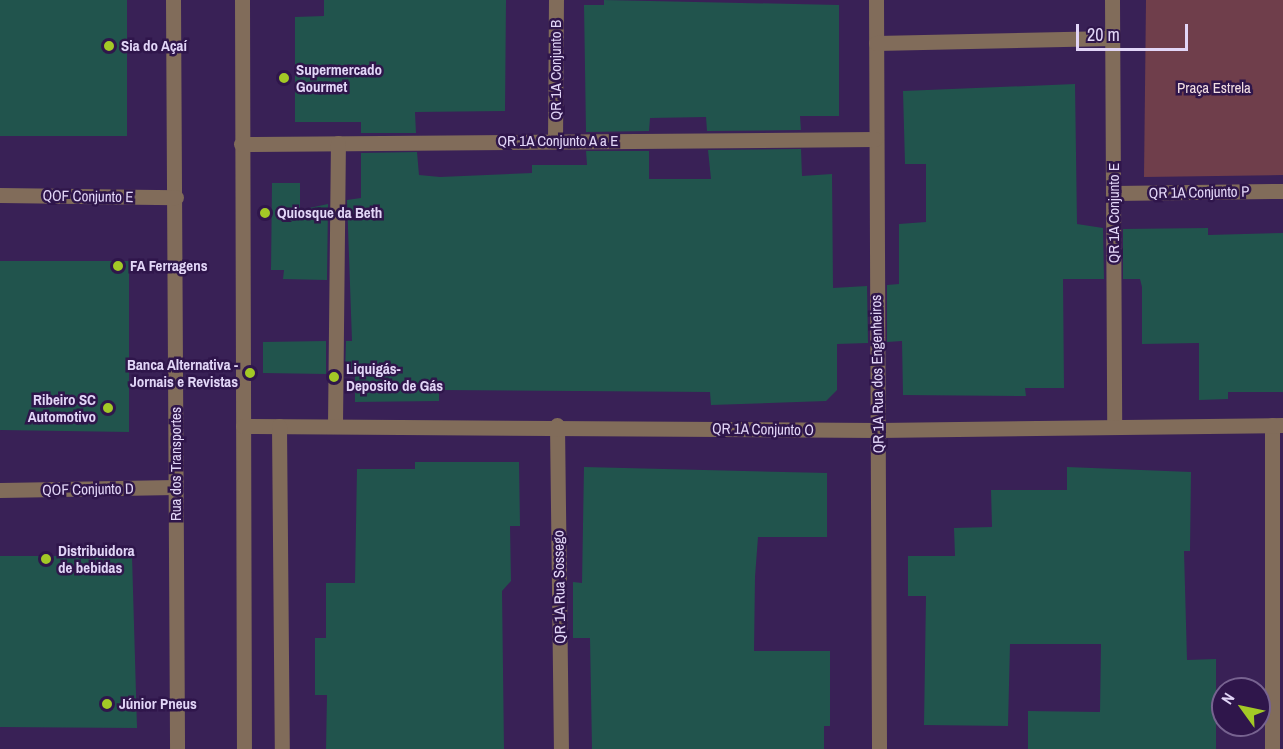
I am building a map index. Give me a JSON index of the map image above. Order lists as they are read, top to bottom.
{
  "streets": {
    "street": [
      "QR 1A Conjunto B",
      "QR 1A Conjunto A a E",
      "QR 1A Conjunto P",
      "QOF Conjunto E",
      "QR 1A Conjunto E",
      "QR 1A Rua dos Engenheiros",
      "QR 1A Conjunto O",
      "Rua dos Transportes",
      "QOF Conjunto D",
      "QR 1A Rua Sossego"
    ]
  },
  "crossings": [
    ["QR 1A Conjunto B", "QR 1A Conjunto A a E"],
    ["QR 1A Conjunto A a E", "QR 1A Rua dos Engenheiros"],
    ["QR 1A Conjunto P", "QR 1A Conjunto E"],
    ["QOF Conjunto E", "Rua dos Transportes"],
    ["QR 1A Conjunto E", "QR 1A Conjunto O"],
    ["QR 1A Rua dos Engenheiros", "QR 1A Conjunto O"],
    ["QR 1A Conjunto O", "QR 1A Rua Sossego"],
    ["Rua dos Transportes", "QOF Conjunto D"]
  ],
  "parks": ["Praça Estrela"],
  "places": [
    "Sia do Açaí",
    "Supermercado Gourmet",
    "Quiosque da Beth",
    "FA Ferragens",
    "Banca Alternativa - Jornais e Revistas",
    "Liquigás- Deposito de Gás",
    "Ribeiro SC Automotivo",
    "Distribuidora de bebidas",
    "Júnior Pneus"
  ],
  "scale_bar": "20 m",
  "north": "top left"
}
